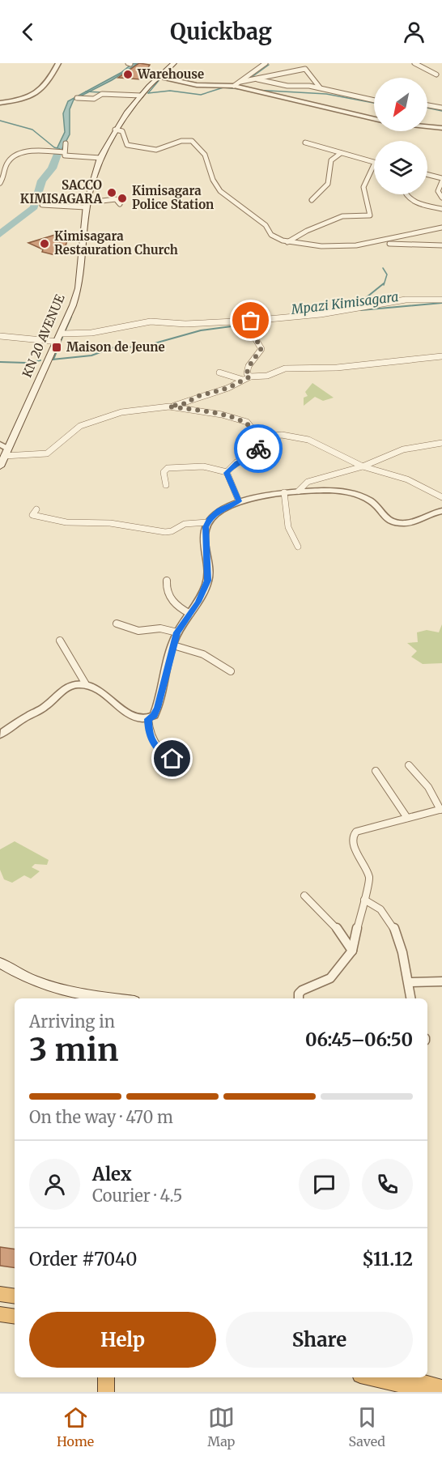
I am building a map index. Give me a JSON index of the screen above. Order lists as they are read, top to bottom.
{
  "streets": {
    "main road": ["KN 20 AVENUE"]
  },
  "water": ["Mpazi Kimisagara"],
  "places": {
    "other": [
      "Warehouse",
      "SACCO KIMISAGARA",
      "Kimisagara Police Station",
      "Kimisagara Restauration Church"
    ],
    "transit": ["Maison de Jeune"]
  },
  "north": "bottom left",
  "page": {
    "header": "Quickbag",
    "heading": ["3 min", "Arriving in", "06:45–06:50"],
    "panel": [
      "Alex",
      "Courier · 4.5",
      "Order #7040",
      "$11.12"
    ],
    "bar": "On the way · 470 m",
    "buttons": ["Help", "Share"],
    "tabs": ["Home", "Map", "Saved"]
  }
}
